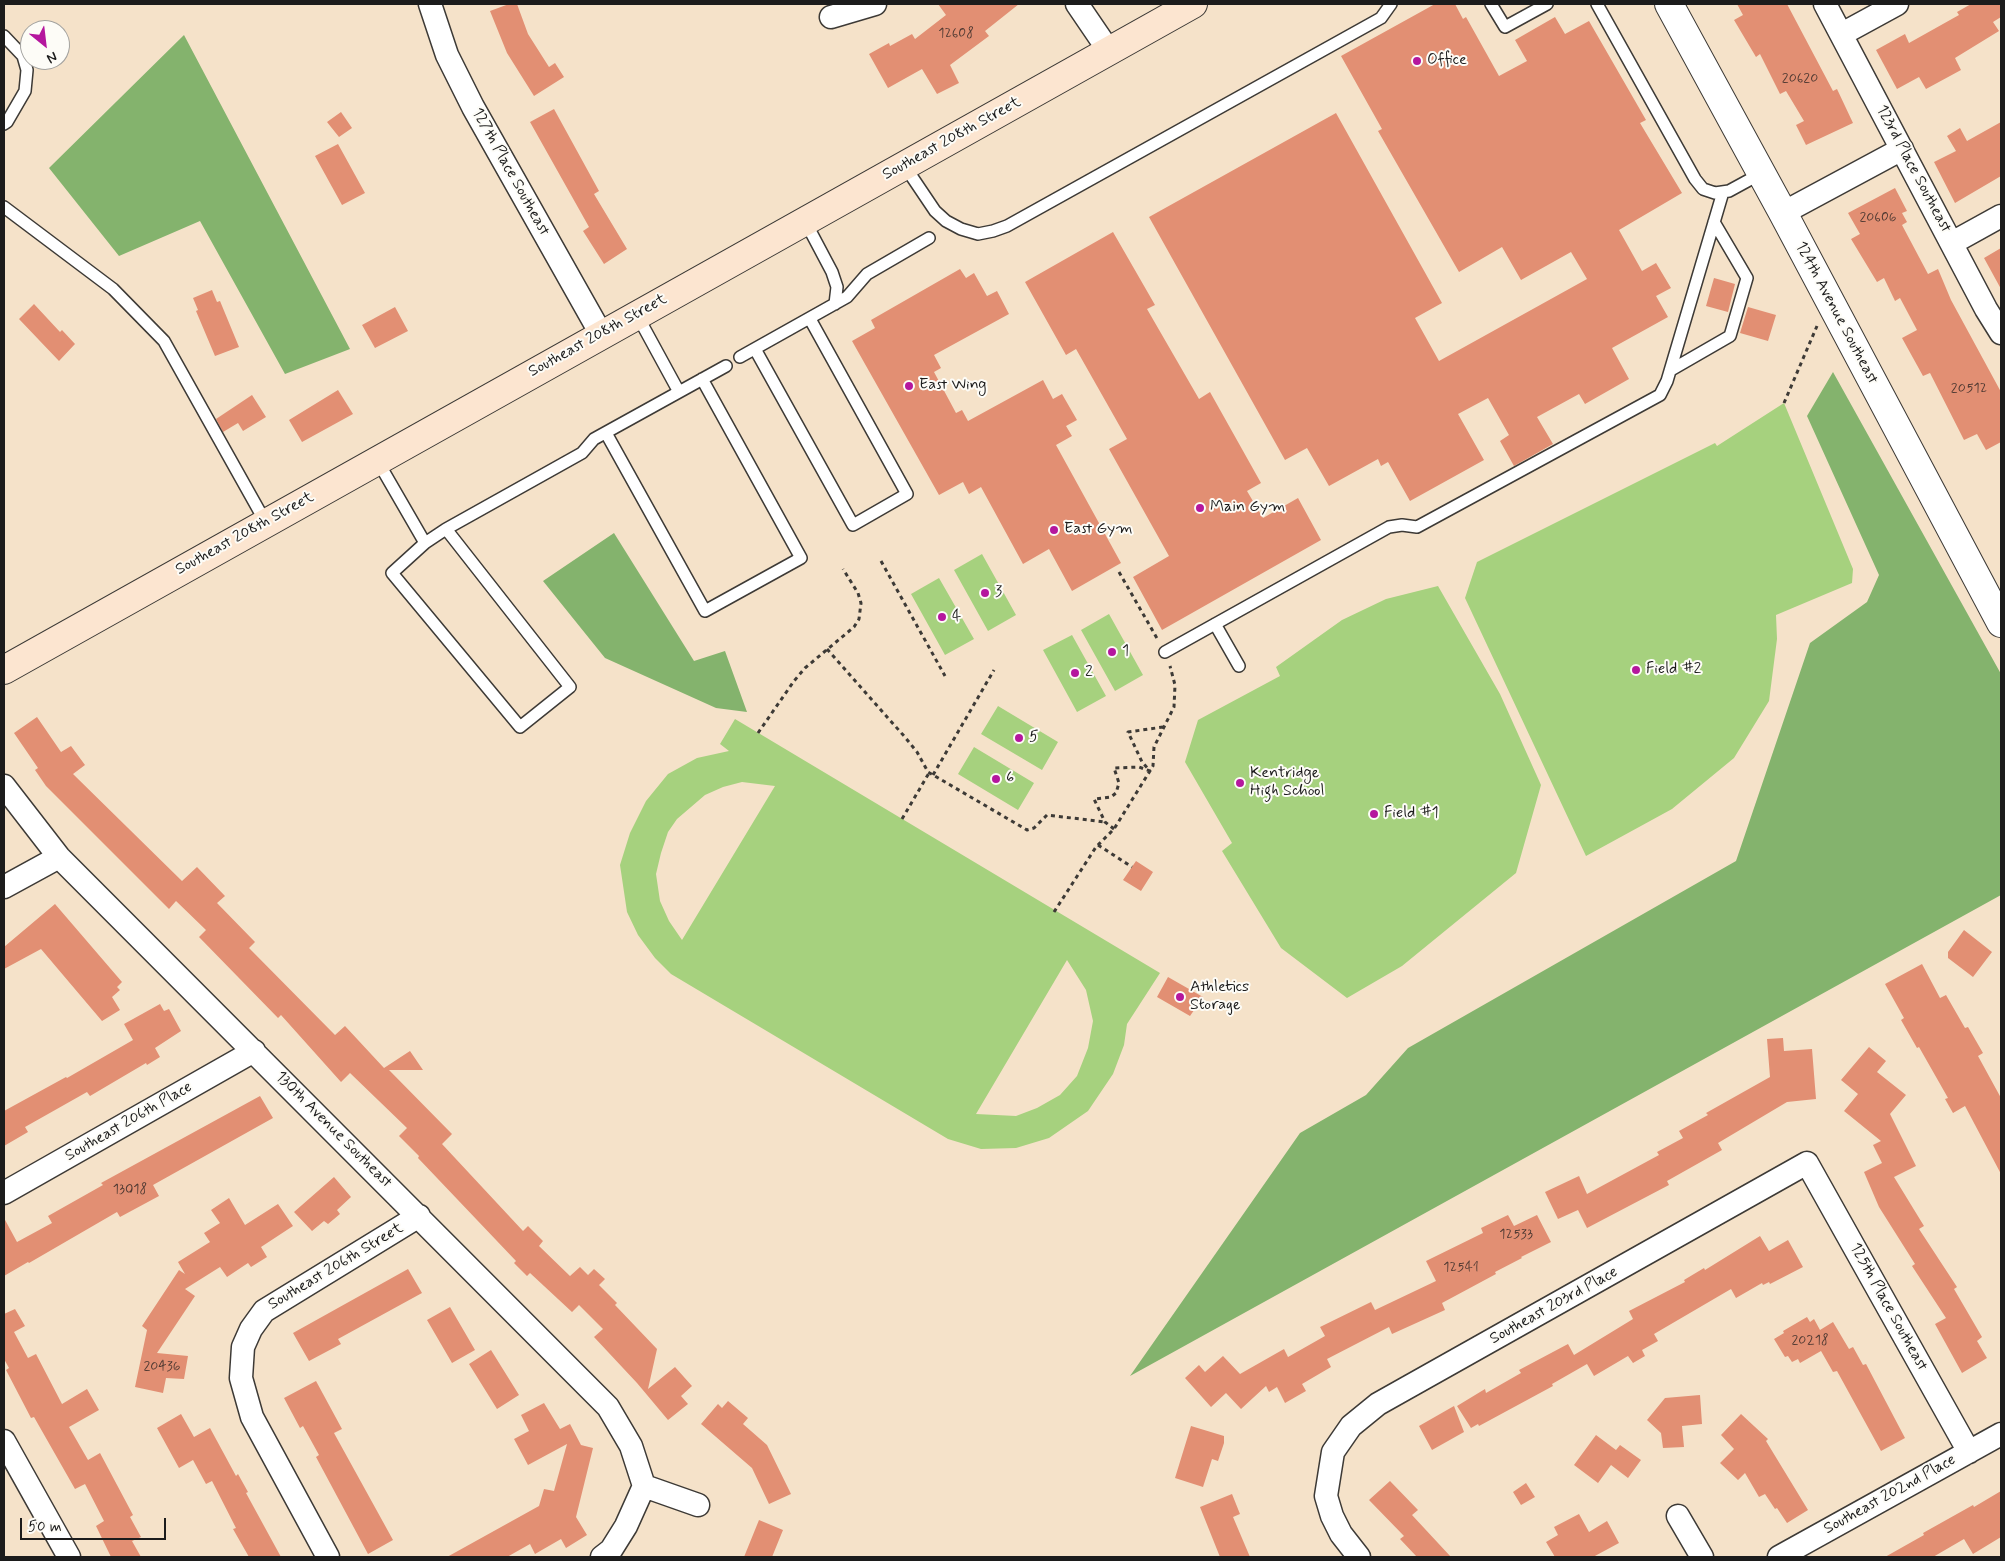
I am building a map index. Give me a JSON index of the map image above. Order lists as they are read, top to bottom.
{
  "streets": {
    "main road": ["Southeast 208th Street"],
    "street": [
      "123rd Place Southeast",
      "127th Place Southeast",
      "124th Avenue Southeast",
      "Southeast 206th Place",
      "130th Avenue Southeast",
      "Southeast 206th Street",
      "Southeast 203rd Place",
      "125th Place Southeast",
      "Southeast 202nd Place"
    ]
  },
  "crossings": [
    ["Southeast 208th Street", "127th Place Southeast"],
    ["Southeast 206th Place", "130th Avenue Southeast"],
    ["130th Avenue Southeast", "Southeast 206th Street"],
    ["Southeast 203rd Place", "125th Place Southeast"],
    ["125th Place Southeast", "Southeast 202nd Place"]
  ],
  "places": [
    "Office",
    "East Wing",
    "Main Gym",
    "East Gym",
    "3",
    "4",
    "1",
    "Field #2",
    "2",
    "5",
    "6",
    "Kentridge High School",
    "Field #1",
    "Athletics Storage"
  ],
  "house_numbers": [
    "12608",
    "20620",
    "20606",
    "20512",
    "13018",
    "12533",
    "12541",
    "20218",
    "20436"
  ],
  "scale_bar": "50 m",
  "north": "bottom right"
}
